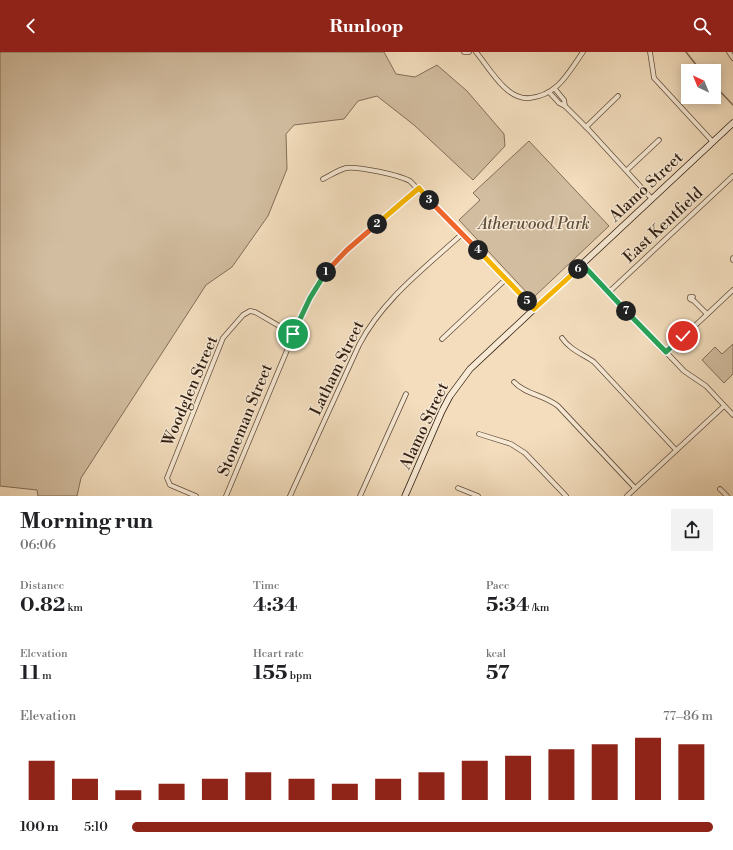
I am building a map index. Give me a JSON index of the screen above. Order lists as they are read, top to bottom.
{
  "streets": {
    "main road": ["Alamo Street"],
    "street": [
      "East Kentfield",
      "Latham Street",
      "Woodglen Street",
      "Stoneman Street"
    ]
  },
  "crossings": [
    ["Woodglen Street", "Stoneman Street"]
  ],
  "parks": ["Atherwood Park"],
  "north": "top left",
  "page": {
    "header": "Runloop",
    "pins": [
      "3",
      "2",
      "4",
      "6",
      "1",
      "5",
      "7"
    ],
    "heading": ["Morning run", "06:06"],
    "stats": [
      ["Distance", "0.82 km"],
      ["Time", "4:34"],
      ["Pace", "5:34 /km"],
      ["Elevation", "11 m"],
      ["Heart rate", "155 bpm"],
      ["kcal", "57"]
    ],
    "chart": ["Elevation", "77–86 m"],
    "list": [
      {
        "name": "100 m",
        "note": "5:10"
      }
    ]
  }
}
